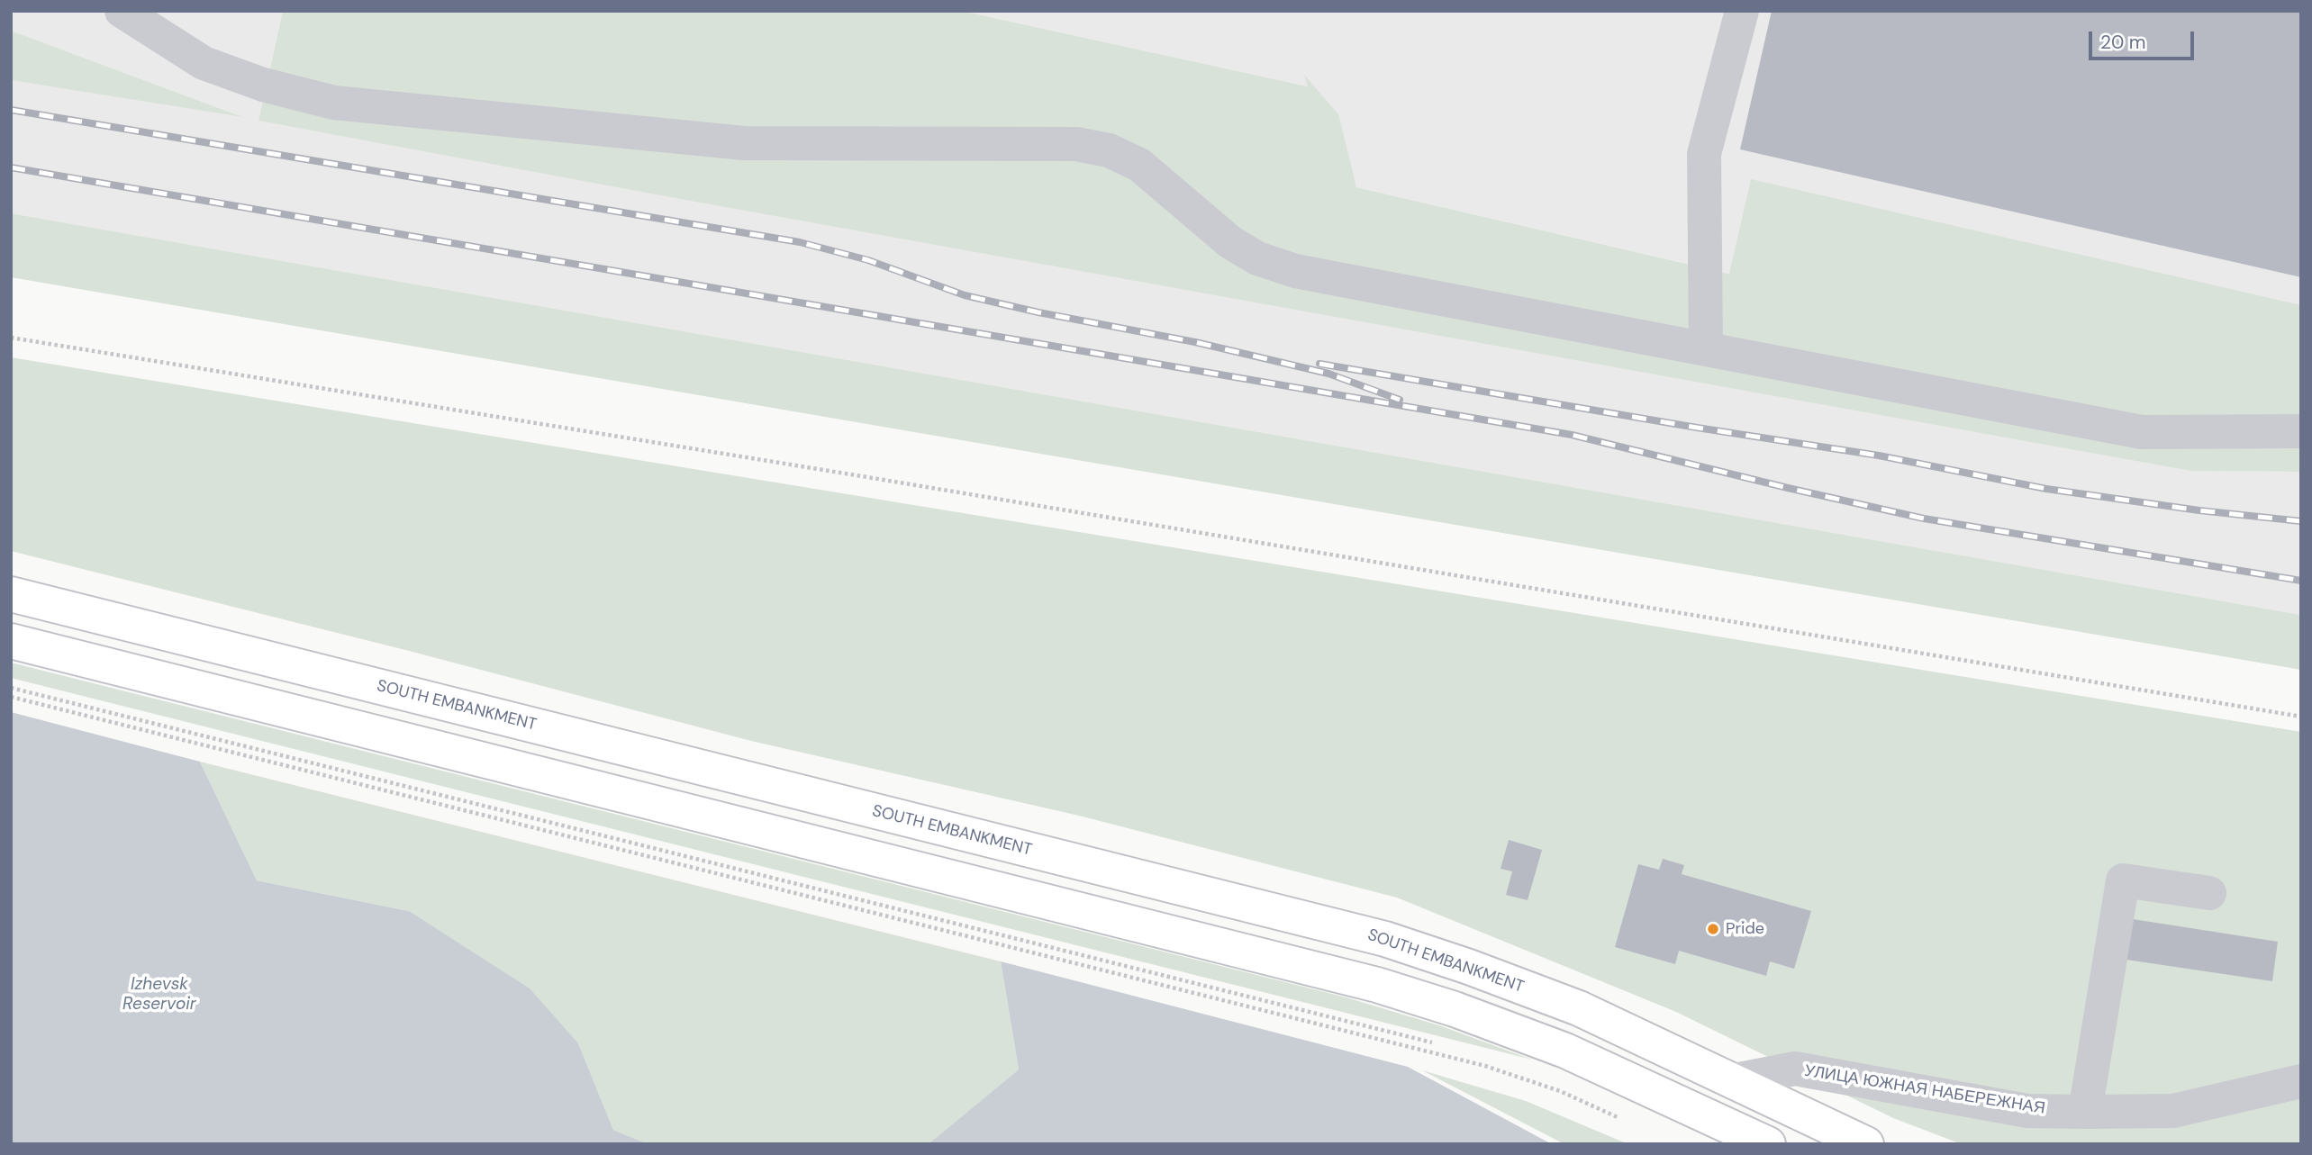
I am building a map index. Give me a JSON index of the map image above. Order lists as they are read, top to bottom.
{
  "streets": {
    "main road": ["SOUTH EMBANKMENT"],
    "lane": ["УЛИЦА ЮЖНАЯ НАБЕРЕЖНАЯ"]
  },
  "crossings": [
    ["SOUTH EMBANKMENT", "УЛИЦА ЮЖНАЯ НАБЕРЕЖНАЯ"]
  ],
  "water": ["Izhevsk Reservoir"],
  "places": ["Pride"],
  "scale_bar": "20 m"
}
